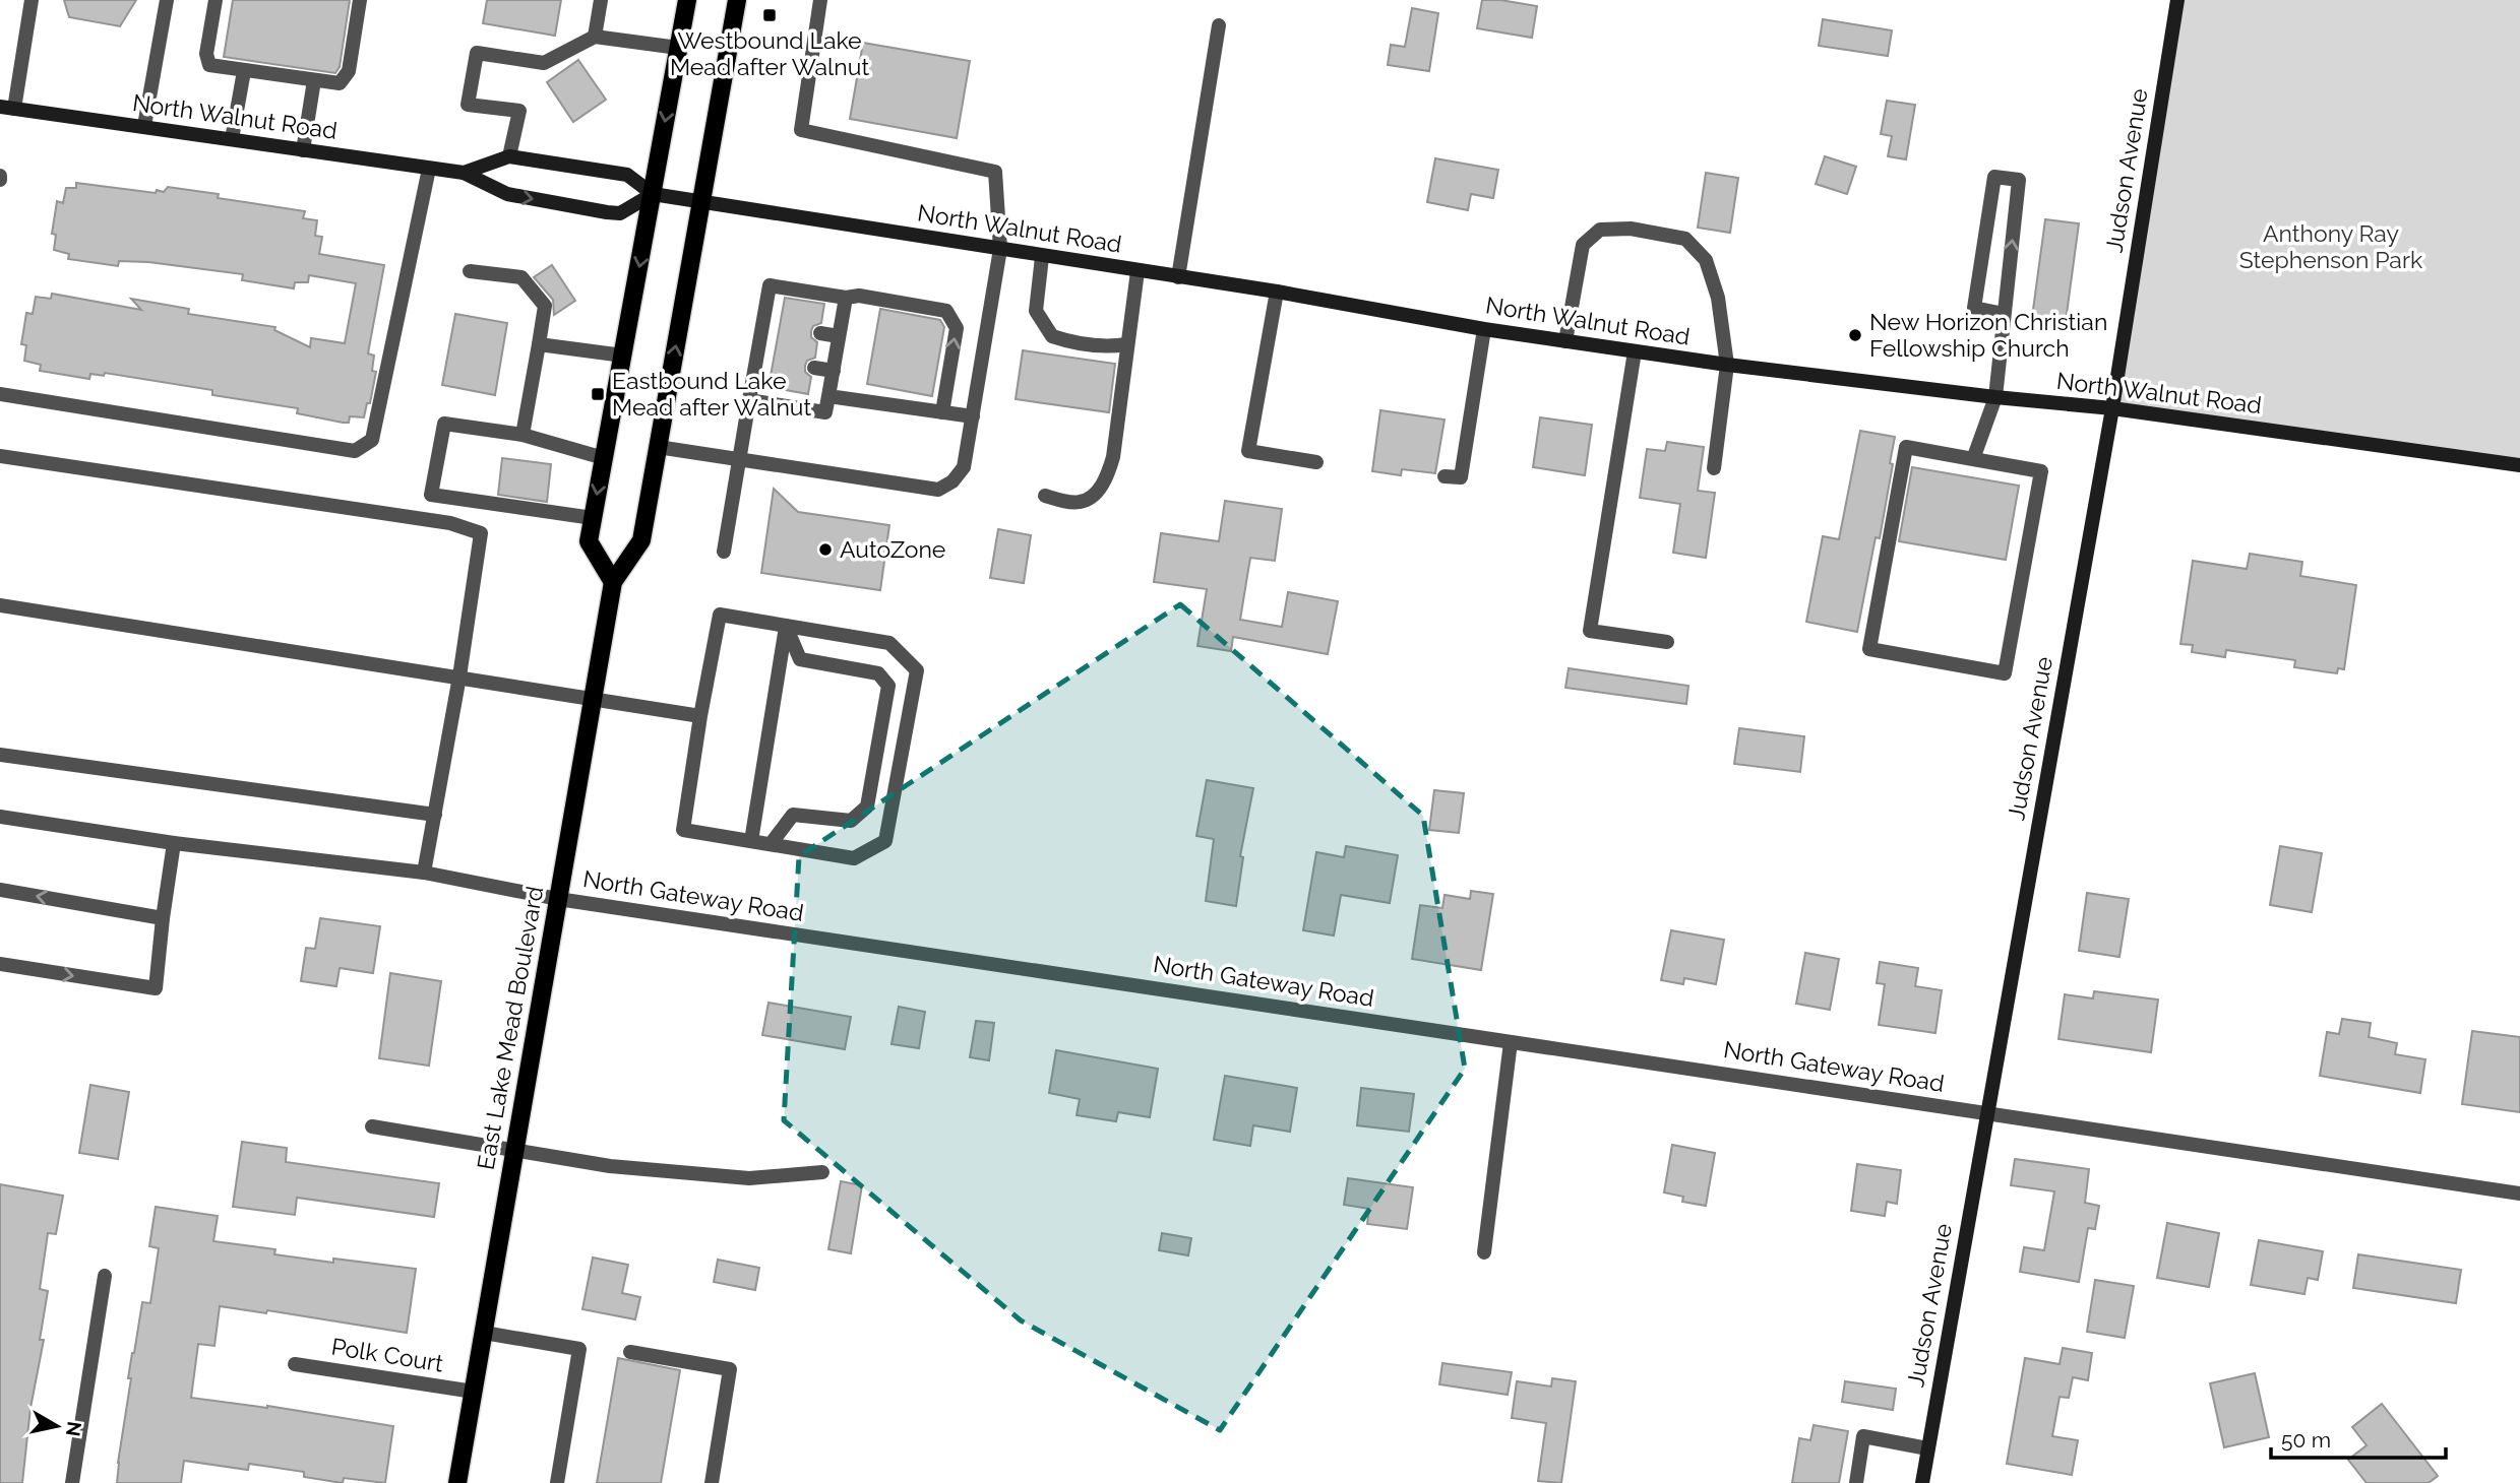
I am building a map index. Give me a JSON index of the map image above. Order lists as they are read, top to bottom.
{
  "streets": {
    "main road": ["East Lake Mead Boulevard"],
    "street": [
      "North Walnut Road",
      "Judson Avenue",
      "North Gateway Road",
      "Polk Court"
    ]
  },
  "crossings": [
    ["North Walnut Road", "Judson Avenue"],
    ["North Walnut Road", "East Lake Mead Boulevard"],
    ["Judson Avenue", "North Gateway Road"],
    ["North Gateway Road", "East Lake Mead Boulevard"],
    ["East Lake Mead Boulevard", "Polk Court"]
  ],
  "parks": ["Anthony Ray Stephenson Park"],
  "places": {
    "transit": ["Westbound Lake Mead after Walnut", "Eastbound Lake Mead after Walnut"],
    "other": ["New Horizon Christian Fellowship Church", "AutoZone"]
  },
  "scale_bar": "50 m",
  "north": "right"
}
